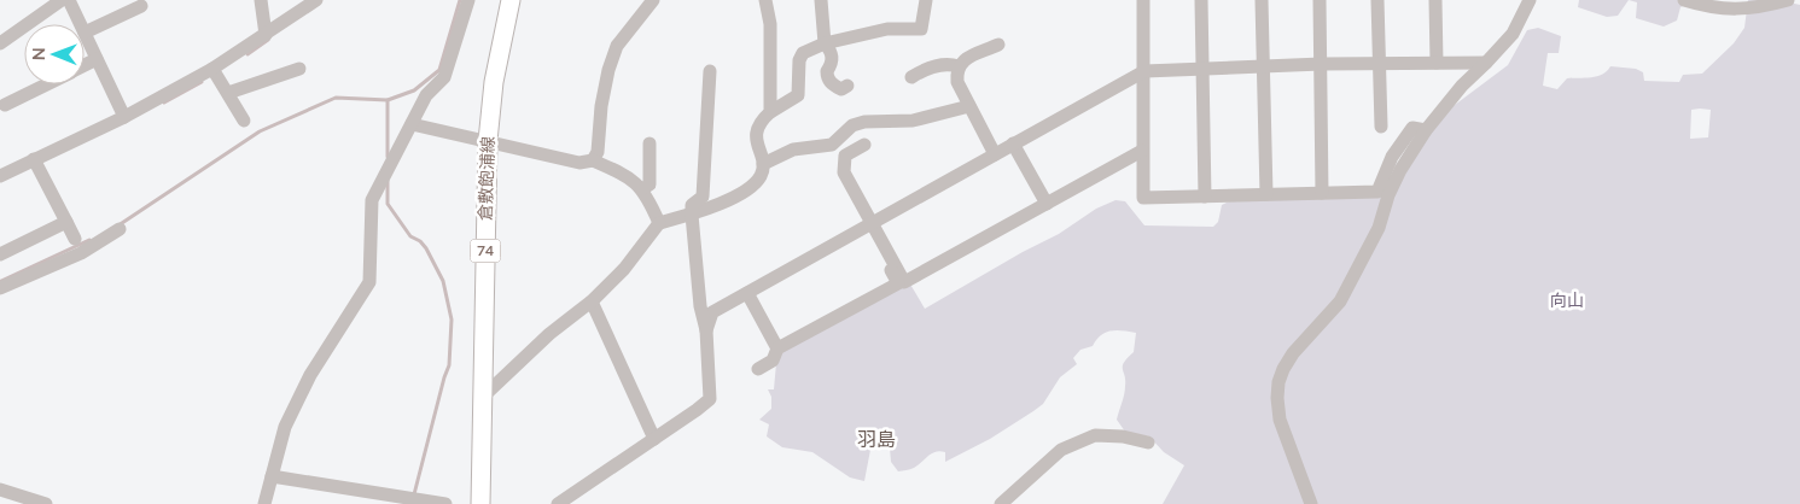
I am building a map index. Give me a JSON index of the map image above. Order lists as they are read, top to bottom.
{
  "streets": {
    "main road": ["倉敷飽浦線", "74"]
  },
  "districts": ["羽島"],
  "parks": ["向山"],
  "north": "left"
}
